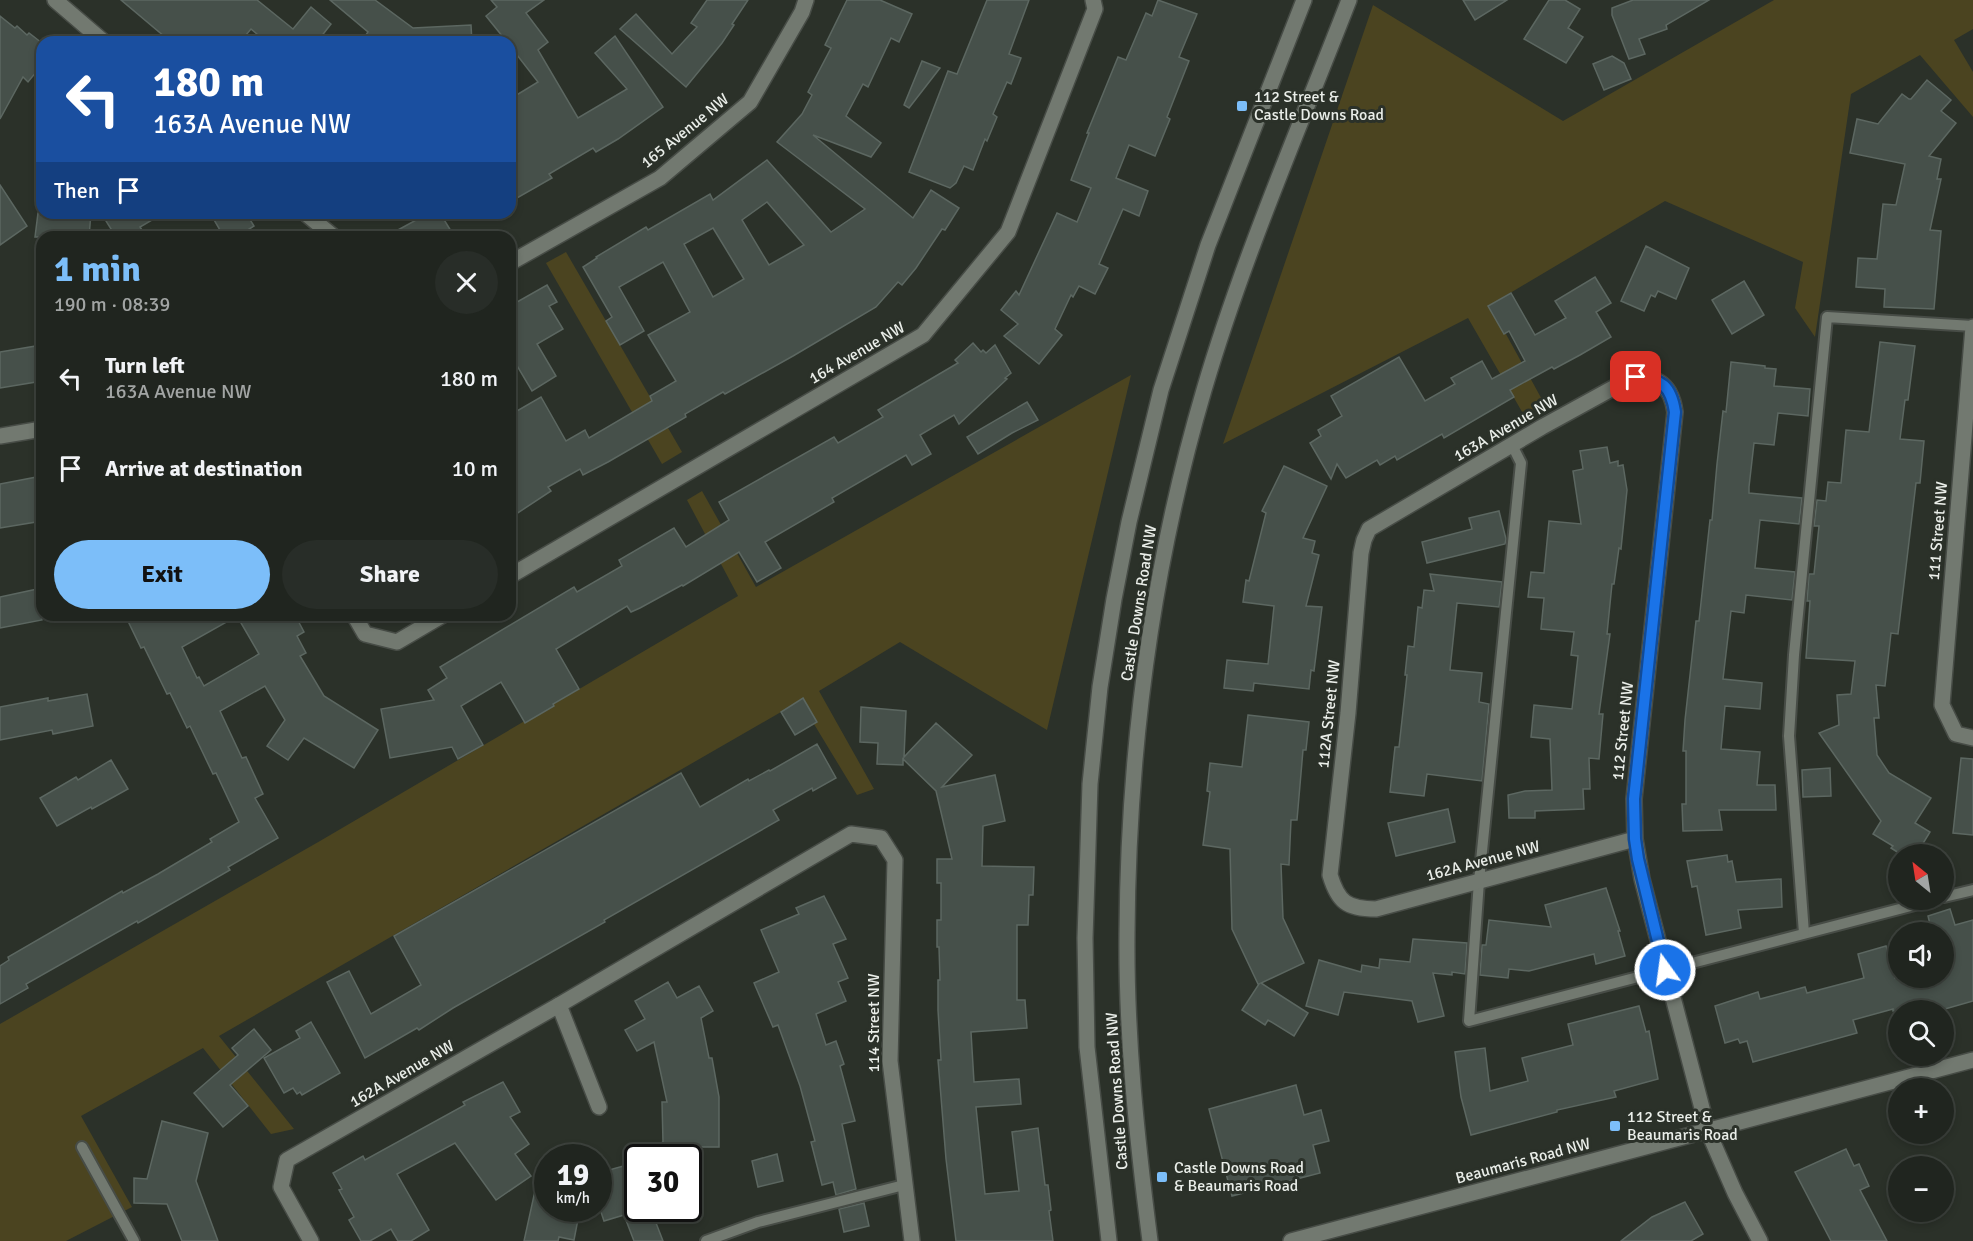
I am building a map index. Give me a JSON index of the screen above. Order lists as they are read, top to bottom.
{
  "streets": {
    "street": [
      "165 Avenue NW",
      "164 Avenue NW",
      "163A Avenue NW",
      "111 Street NW",
      "Castle Downs Road NW",
      "112A Street NW",
      "112 Street NW",
      "162A Avenue NW",
      "114 Street NW",
      "Beaumaris Road NW"
    ]
  },
  "crossings": [
    ["163A Avenue NW", "112A Street NW"],
    ["163A Avenue NW", "112 Street NW"],
    ["112A Street NW", "162A Avenue NW"],
    ["112 Street NW", "162A Avenue NW"],
    ["112 Street NW", "Beaumaris Road NW"],
    ["162A Avenue NW", "114 Street NW"]
  ],
  "places": {
    "transit": ["112 Street & Castle Downs Road", "112 Street & Beaumaris Road", "Castle Downs Road & Beaumaris Road"]
  },
  "north": "top left",
  "page": {
    "turn": ["180 m", "163A Avenue NW"],
    "then": "Then",
    "heading": ["1 min", "190 m · 08:39"],
    "list": [
      {
        "name": "Turn left",
        "note": "163A Avenue NW",
        "value": "180 m"
      },
      {
        "name": "Arrive at destination",
        "value": "10 m"
      }
    ],
    "buttons": ["Exit", "Share"],
    "map_buttons": ["+", "−"],
    "speed": "19 km/h",
    "limit": "30"
  }
}
